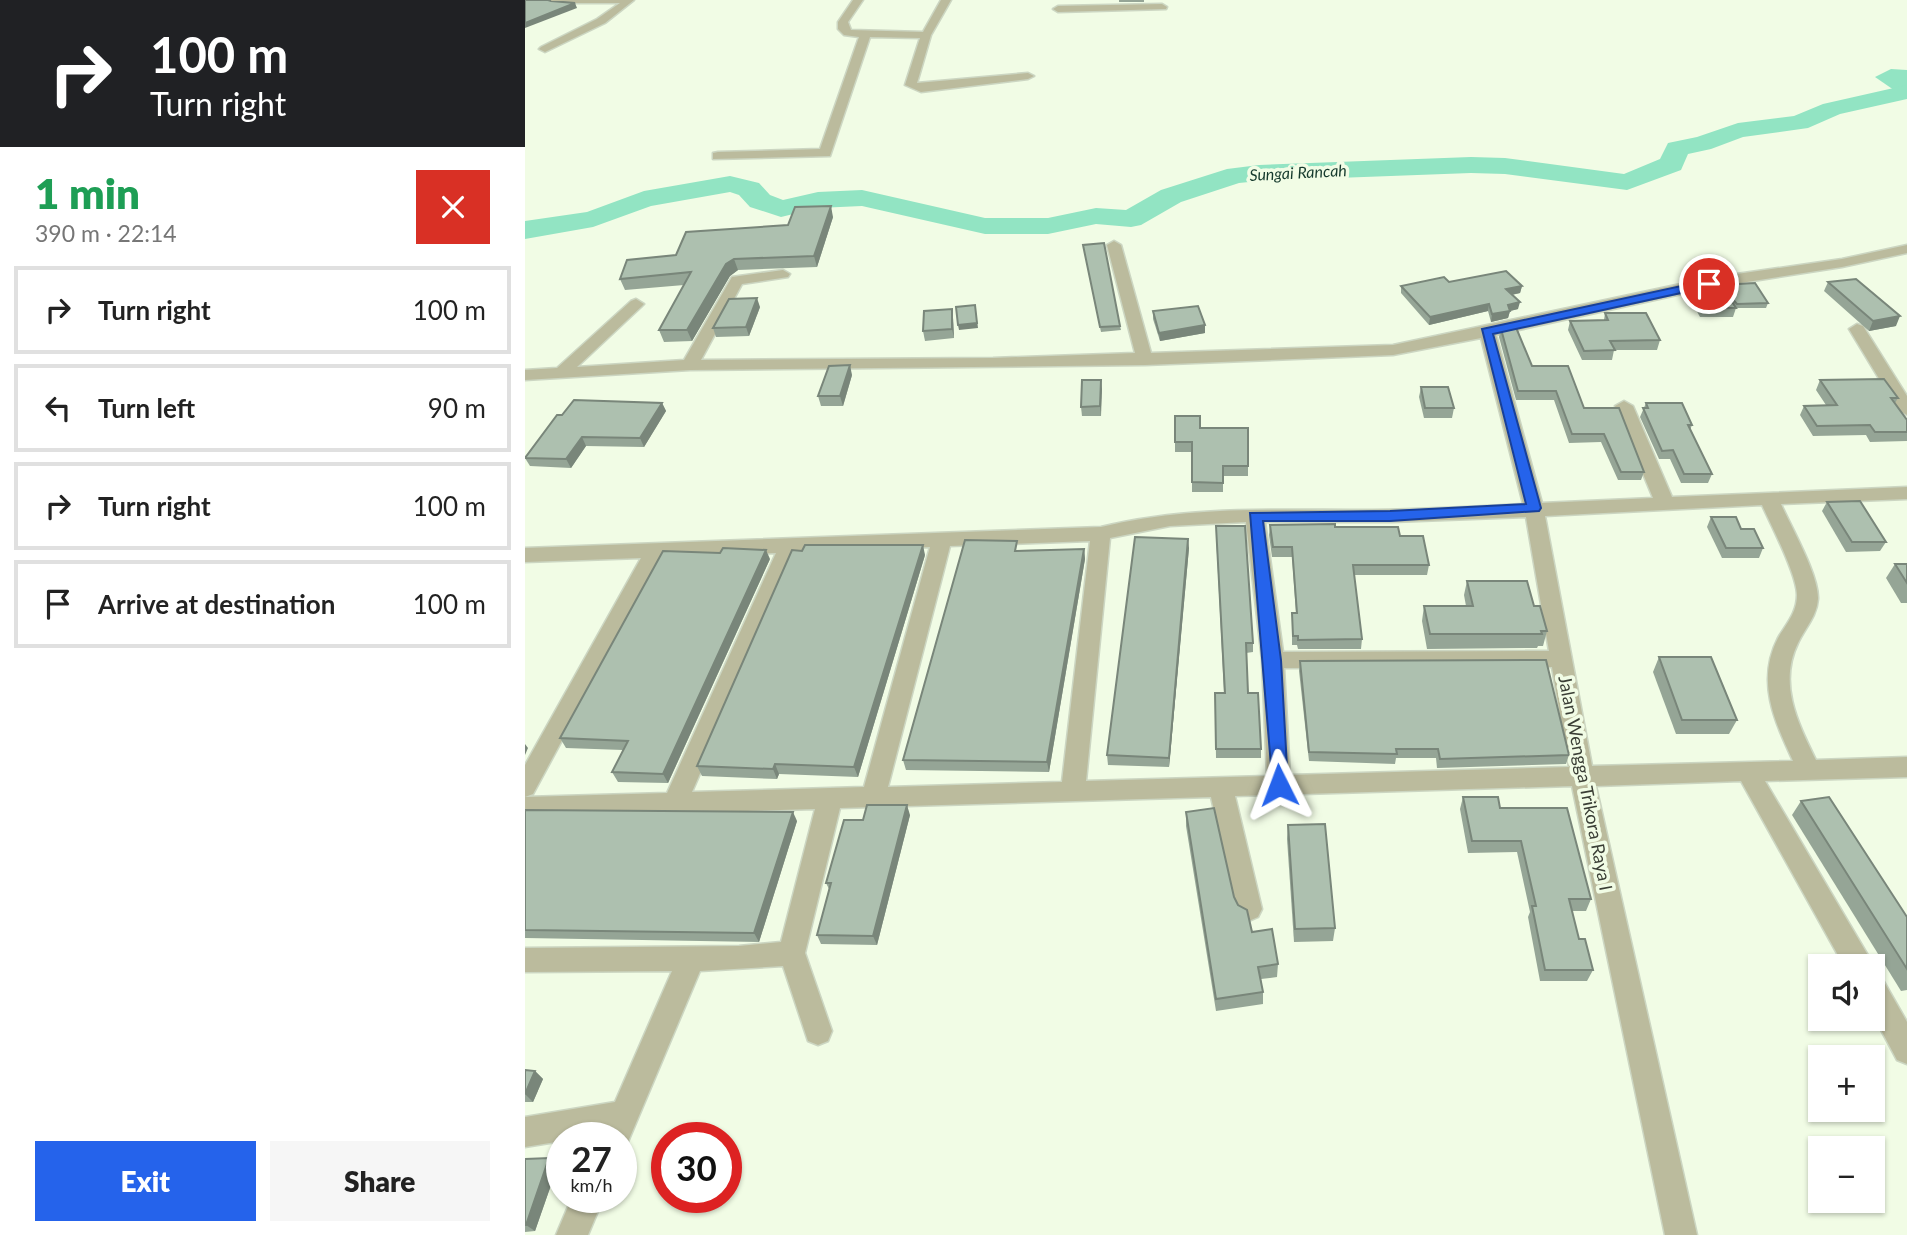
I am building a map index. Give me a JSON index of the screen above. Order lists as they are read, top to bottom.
{
  "streets": {
    "street": ["Jalan Wengga Trikora Raya I"]
  },
  "water": ["Sungai Rancah"],
  "page": {
    "turn": ["100 m", "Turn right"],
    "heading": ["1 min", "390 m · 22:14"],
    "list": [
      {
        "name": "Turn right",
        "value": "100 m"
      },
      {
        "name": "Turn left",
        "value": "90 m"
      },
      {
        "name": "Turn right",
        "value": "100 m"
      },
      {
        "name": "Arrive at destination",
        "value": "100 m"
      }
    ],
    "map_buttons": ["+", "−"],
    "speed": "27 km/h",
    "limit": "30",
    "buttons": ["Exit", "Share"]
  }
}
